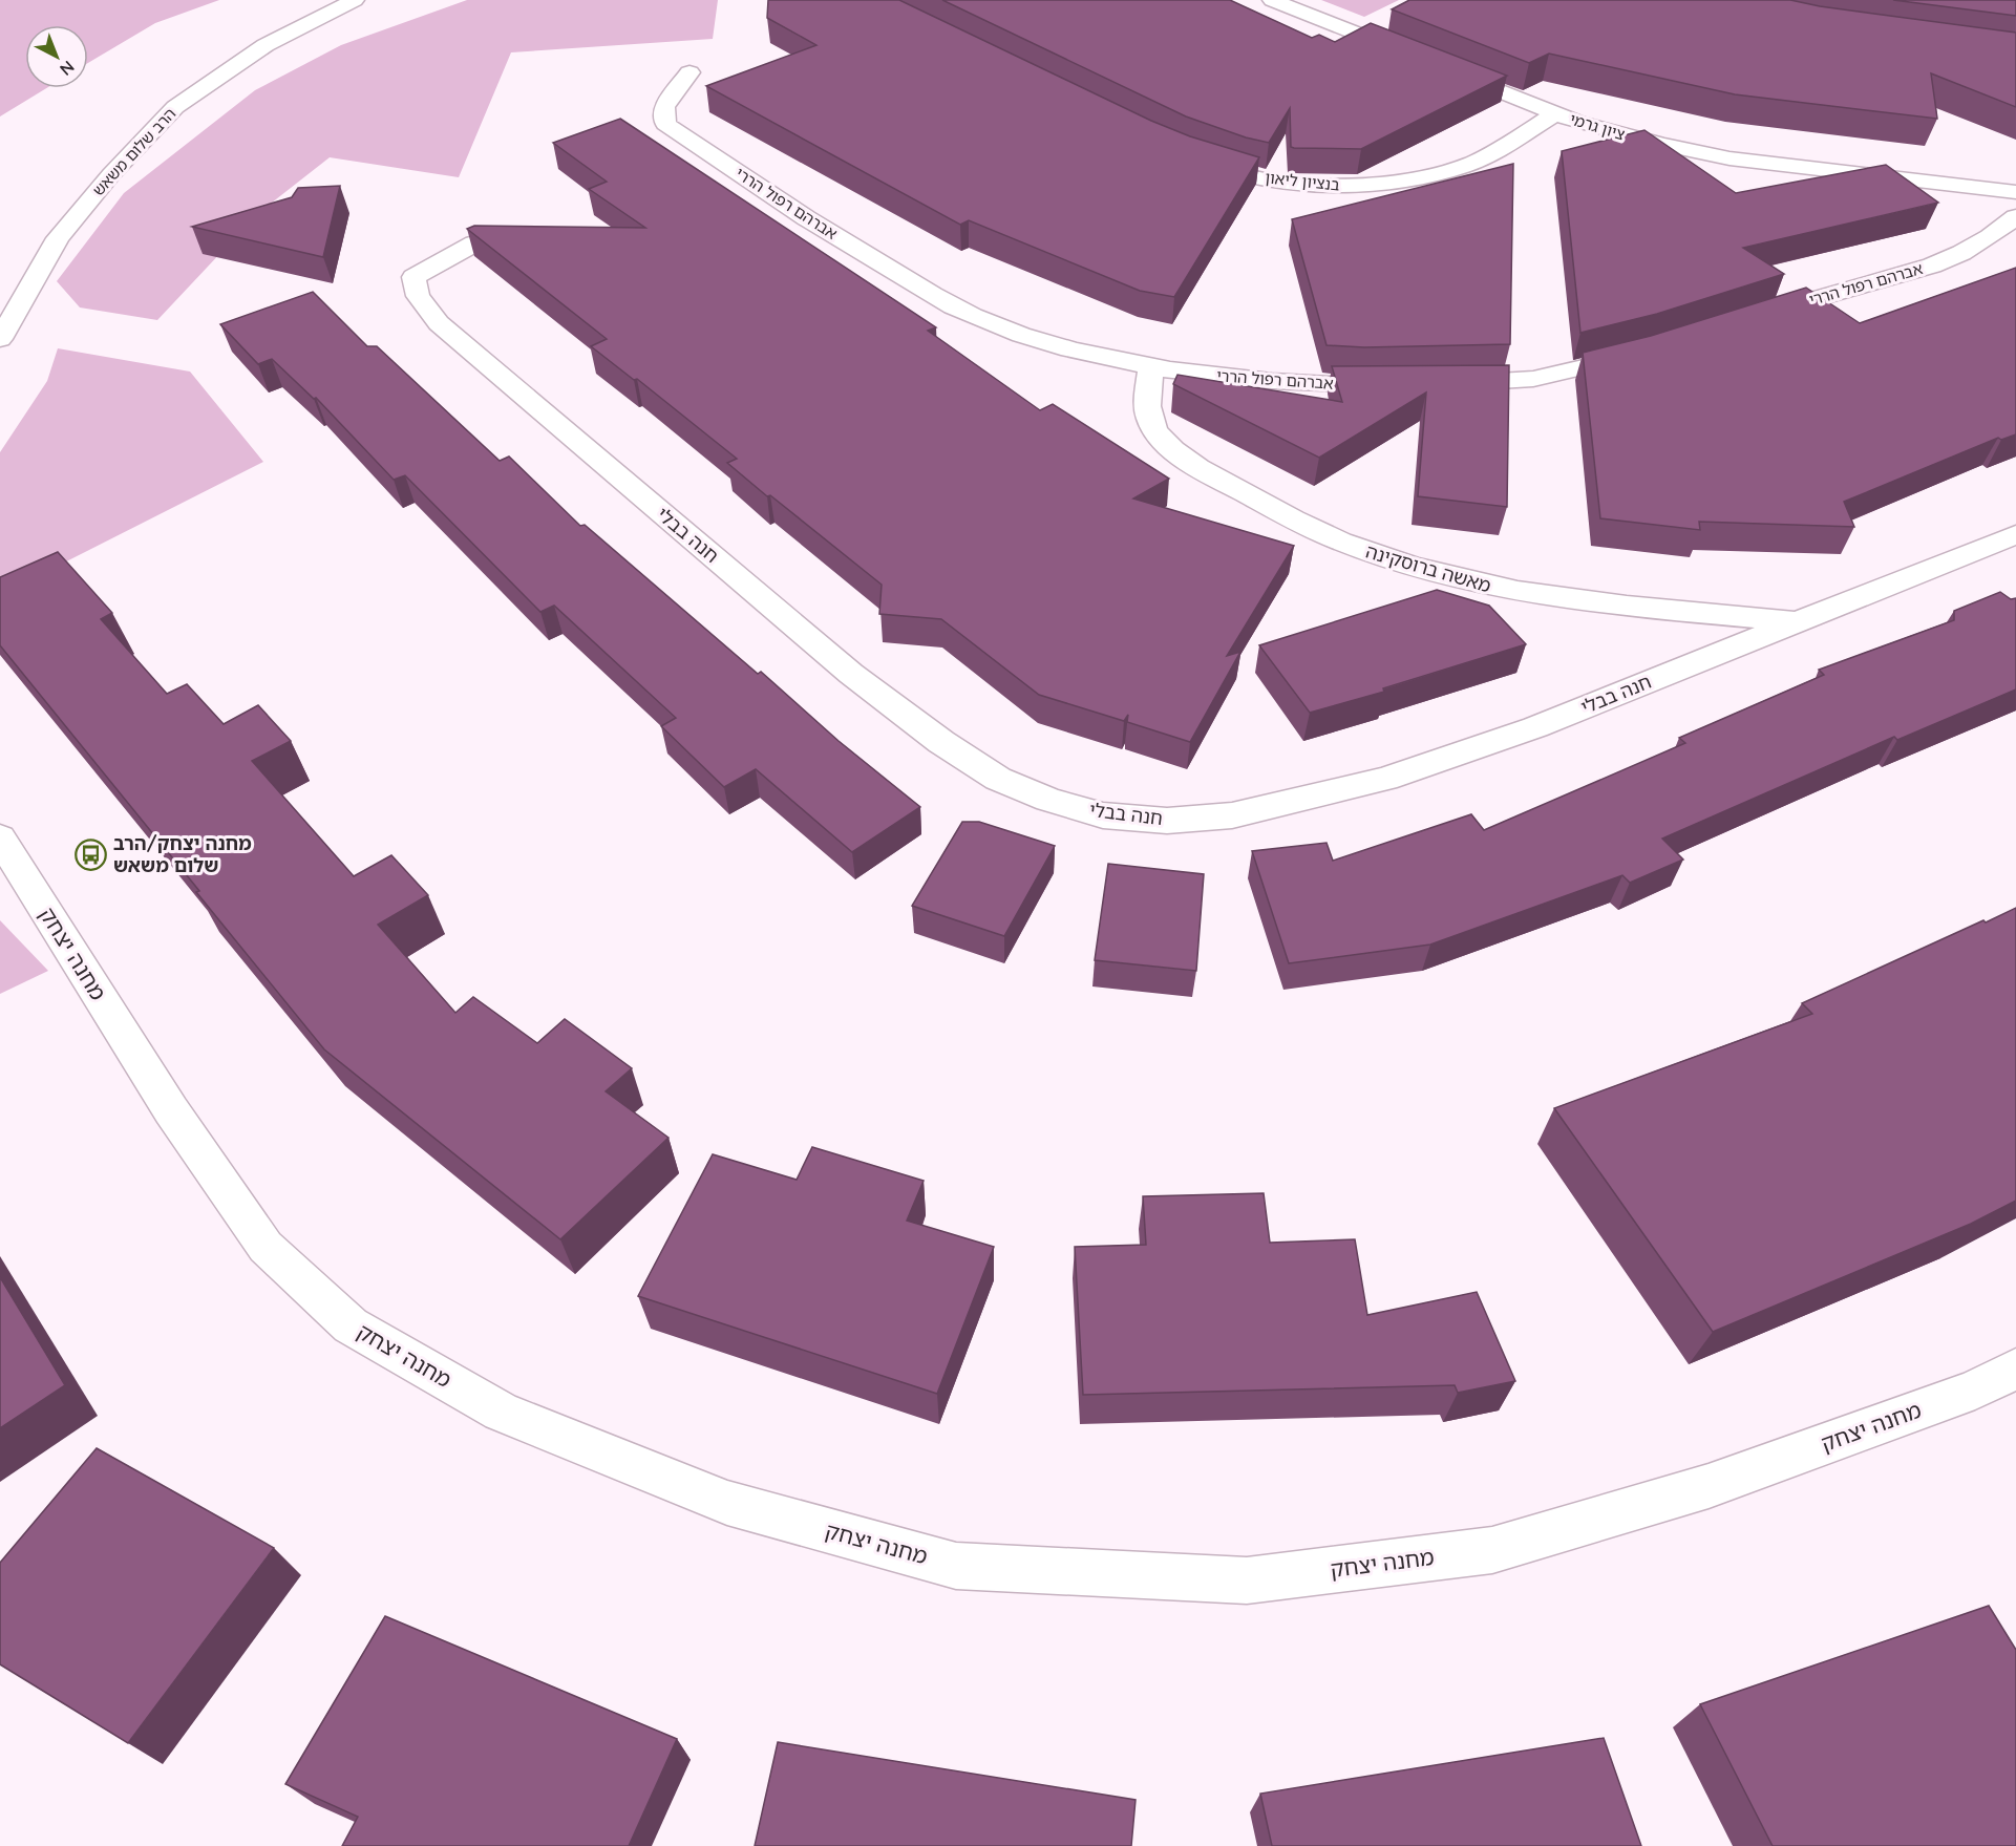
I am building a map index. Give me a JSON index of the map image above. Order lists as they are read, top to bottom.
{
  "streets": {
    "street": [
      "ציון גרמי",
      "הרב שלום משאש",
      "בנציון ליאון",
      "אברהם רפול הררי",
      "חנה בבלי",
      "מאשה ברוסקינה",
      "מחנה יצחק"
    ]
  },
  "crossings": [
    ["ציון גרמי", "בנציון ליאון"],
    ["אברהם רפול הררי", "מאשה ברוסקינה"],
    ["חנה בבלי", "מאשה ברוסקינה"]
  ],
  "places": {
    "bus stop": ["מחנה יצחק/הרב שלום משאש"]
  },
  "north": "bottom right"
}
